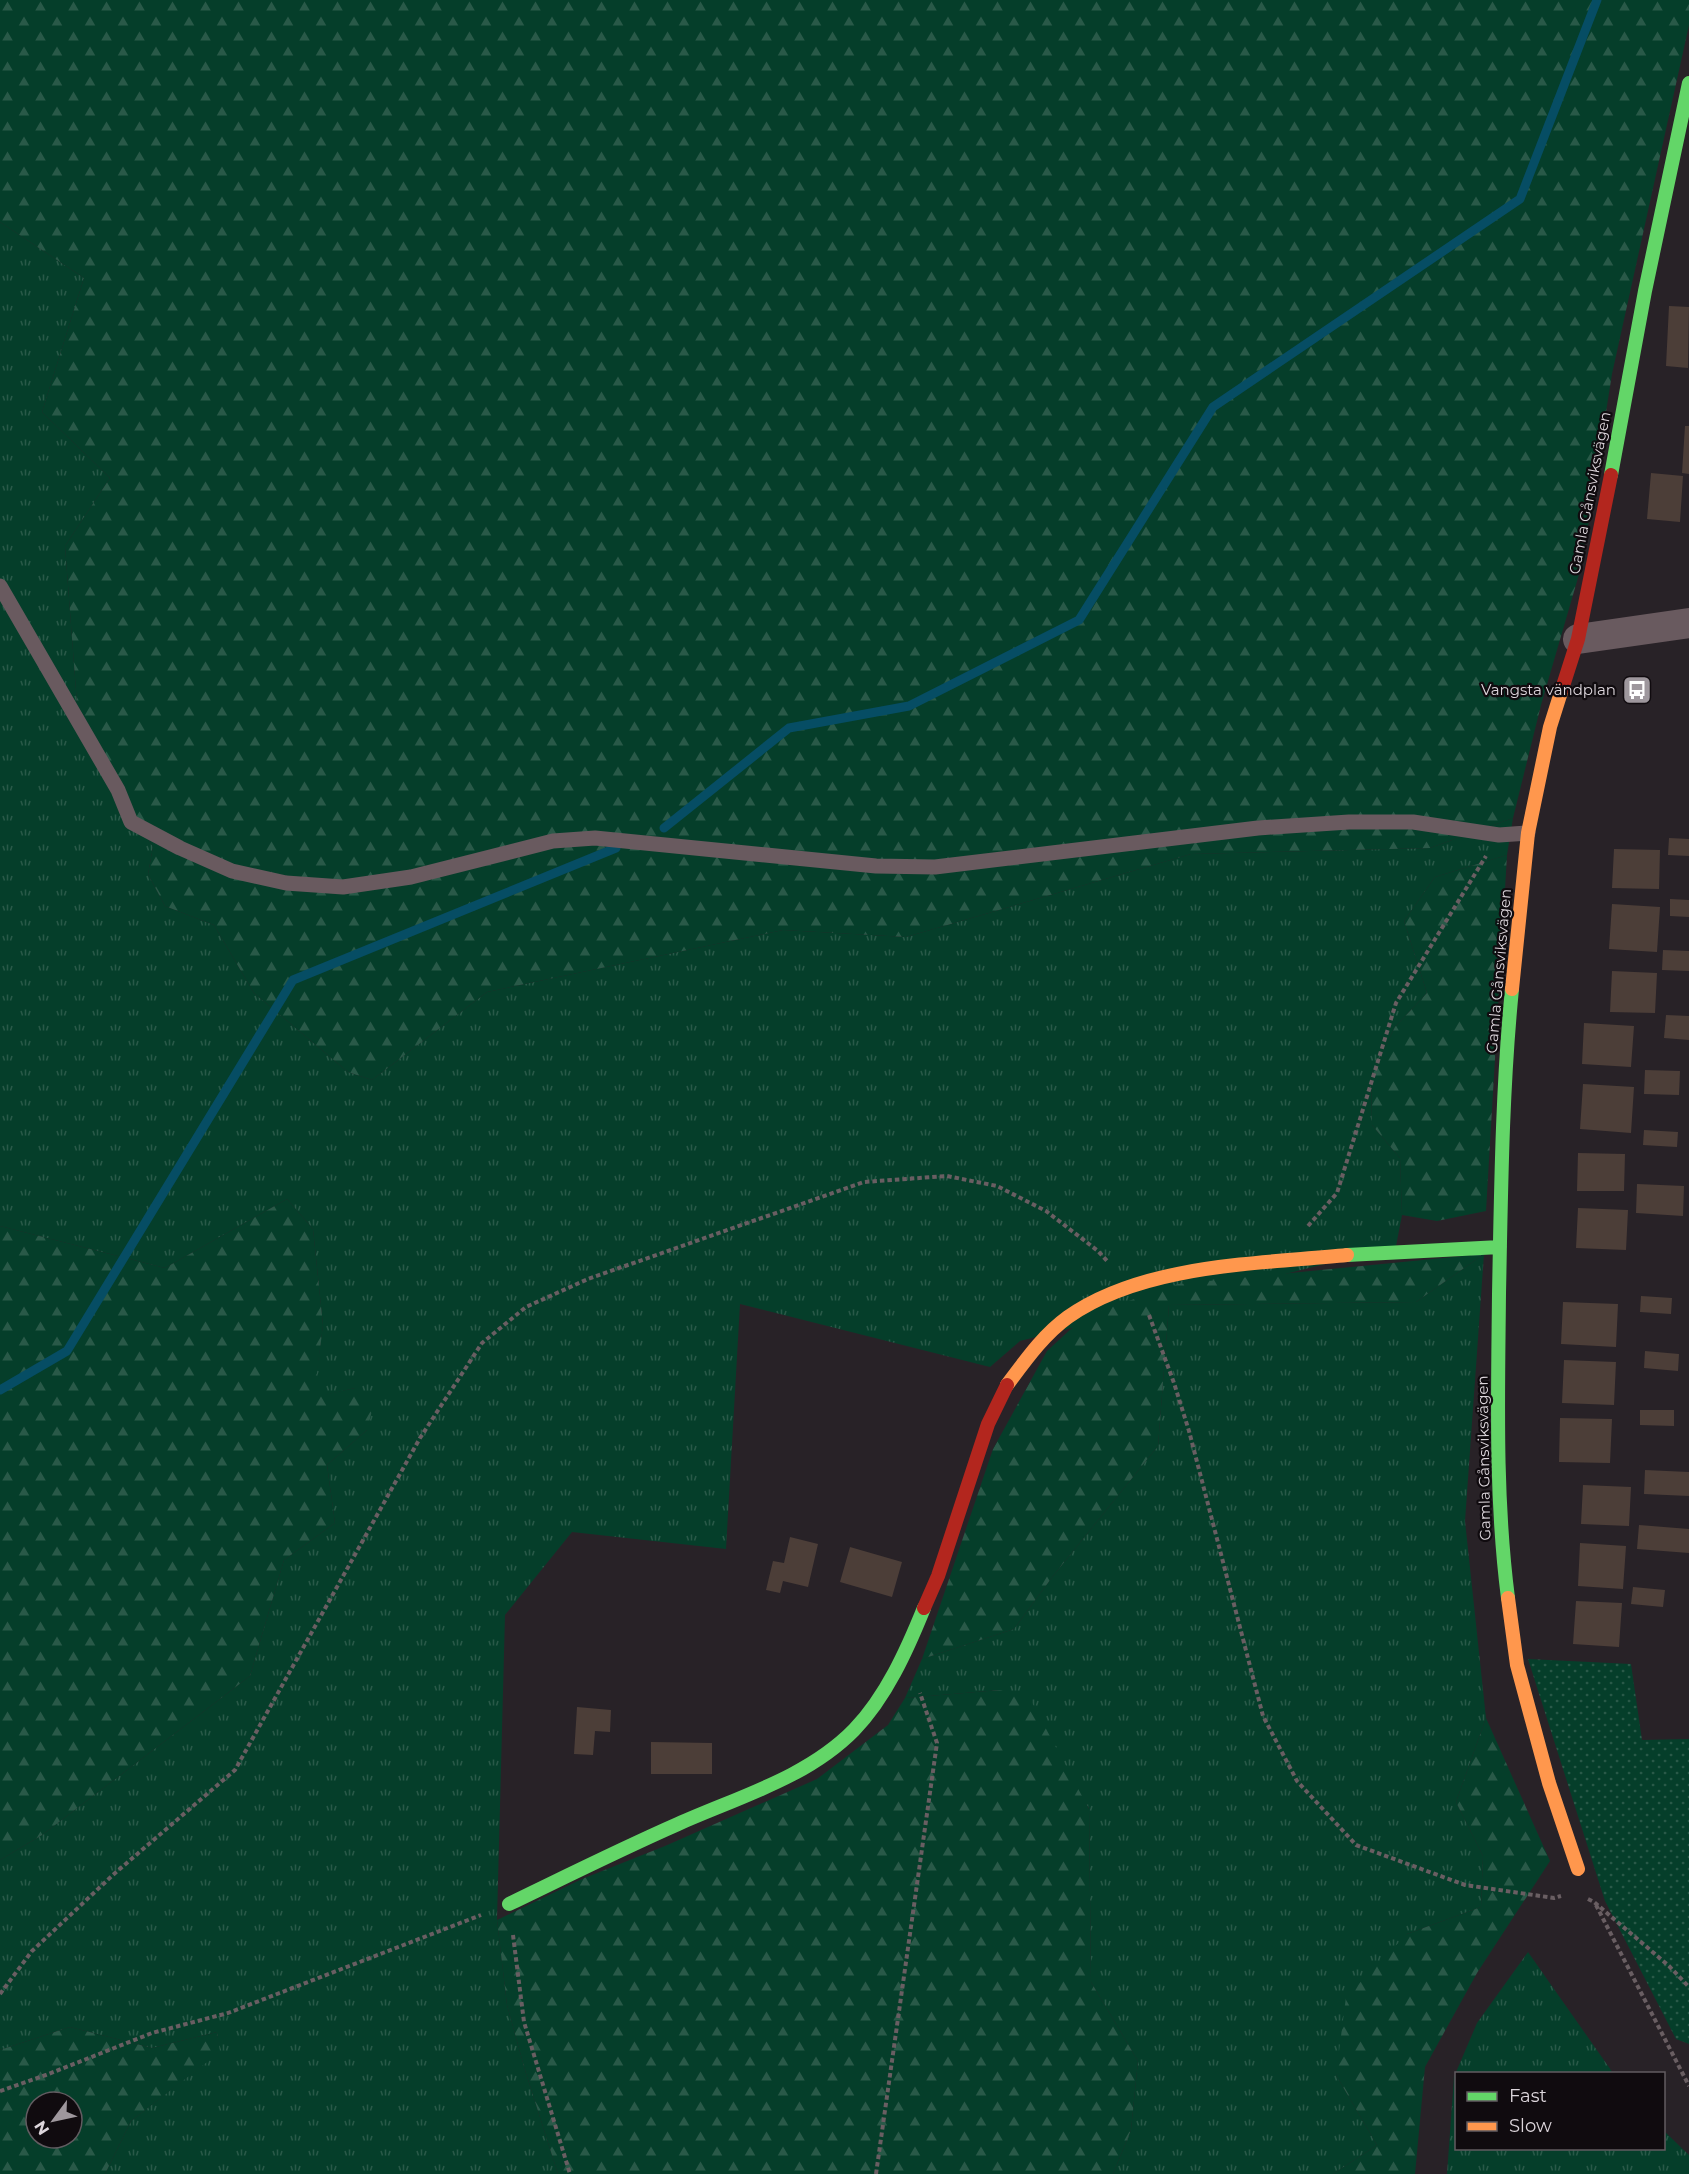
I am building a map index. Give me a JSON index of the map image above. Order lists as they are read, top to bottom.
{
  "streets": {
    "street": ["Gamla Gånsviksvägen"]
  },
  "places": {
    "bus stop": ["Vangsta vändplan"]
  },
  "legend": ["Fast", "Slow"],
  "north": "bottom left"
}
